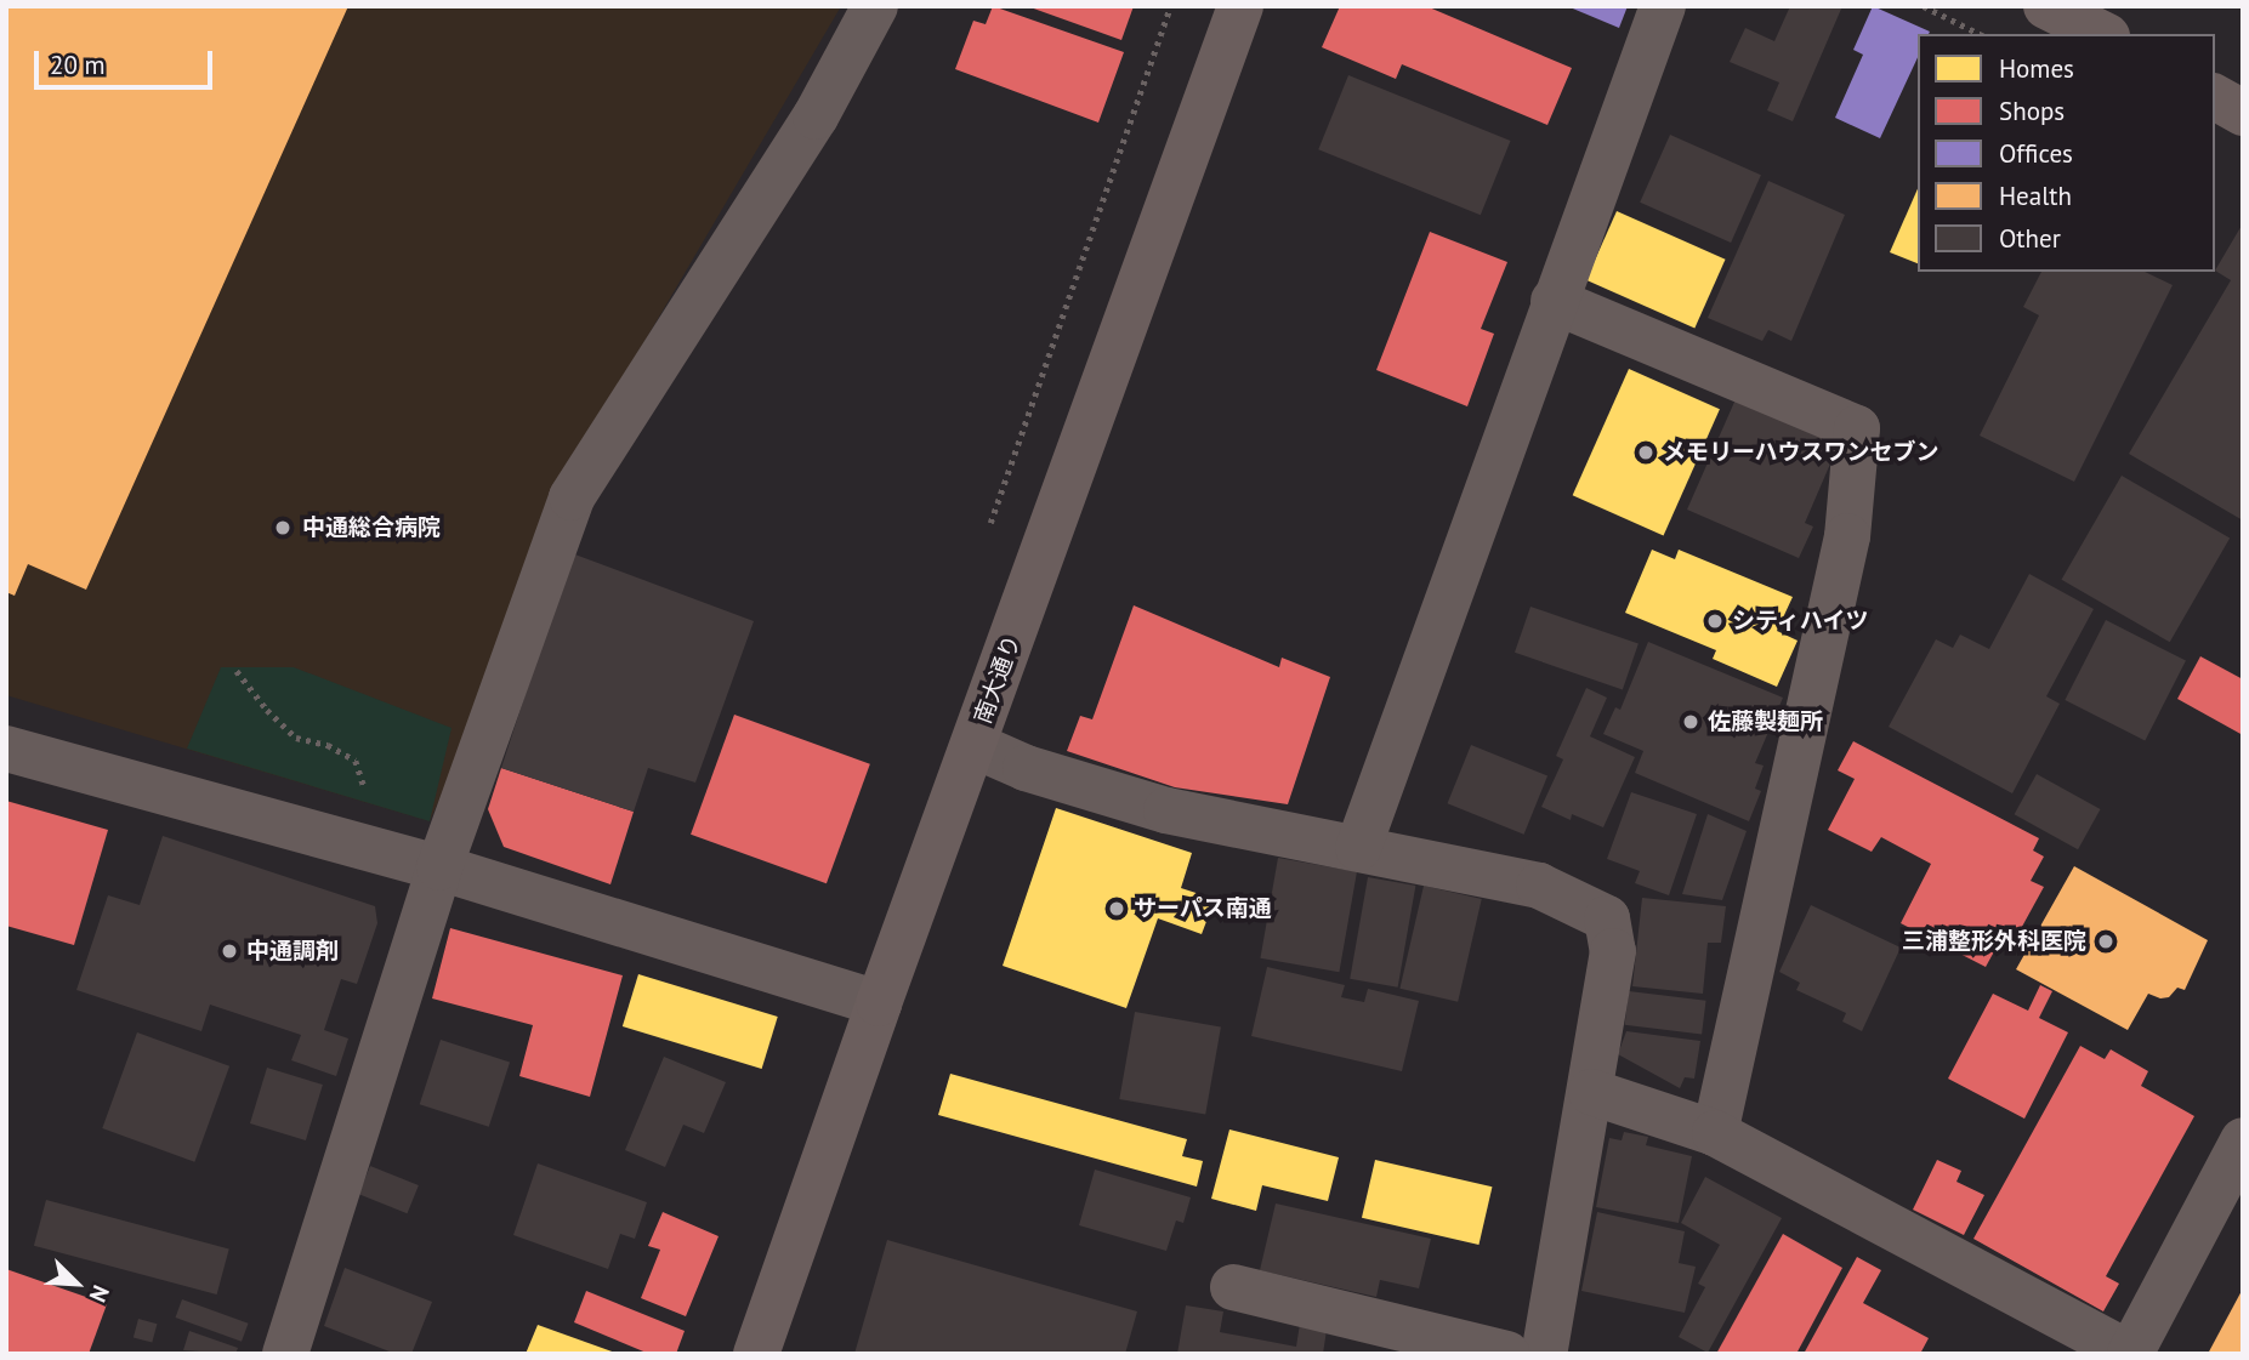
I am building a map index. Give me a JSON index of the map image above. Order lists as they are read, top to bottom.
{
  "streets": {
    "street": ["南大通り"]
  },
  "places": [
    "メモリーハウスワンセブン",
    "中通総合病院",
    "シティハイツ",
    "佐藤製麺所",
    "サーパス南通",
    "三浦整形外科医院",
    "中通調剤"
  ],
  "legend": [
    "Homes",
    "Shops",
    "Offices",
    "Health",
    "Other"
  ],
  "scale_bar": "20 m",
  "north": "bottom right"
}
